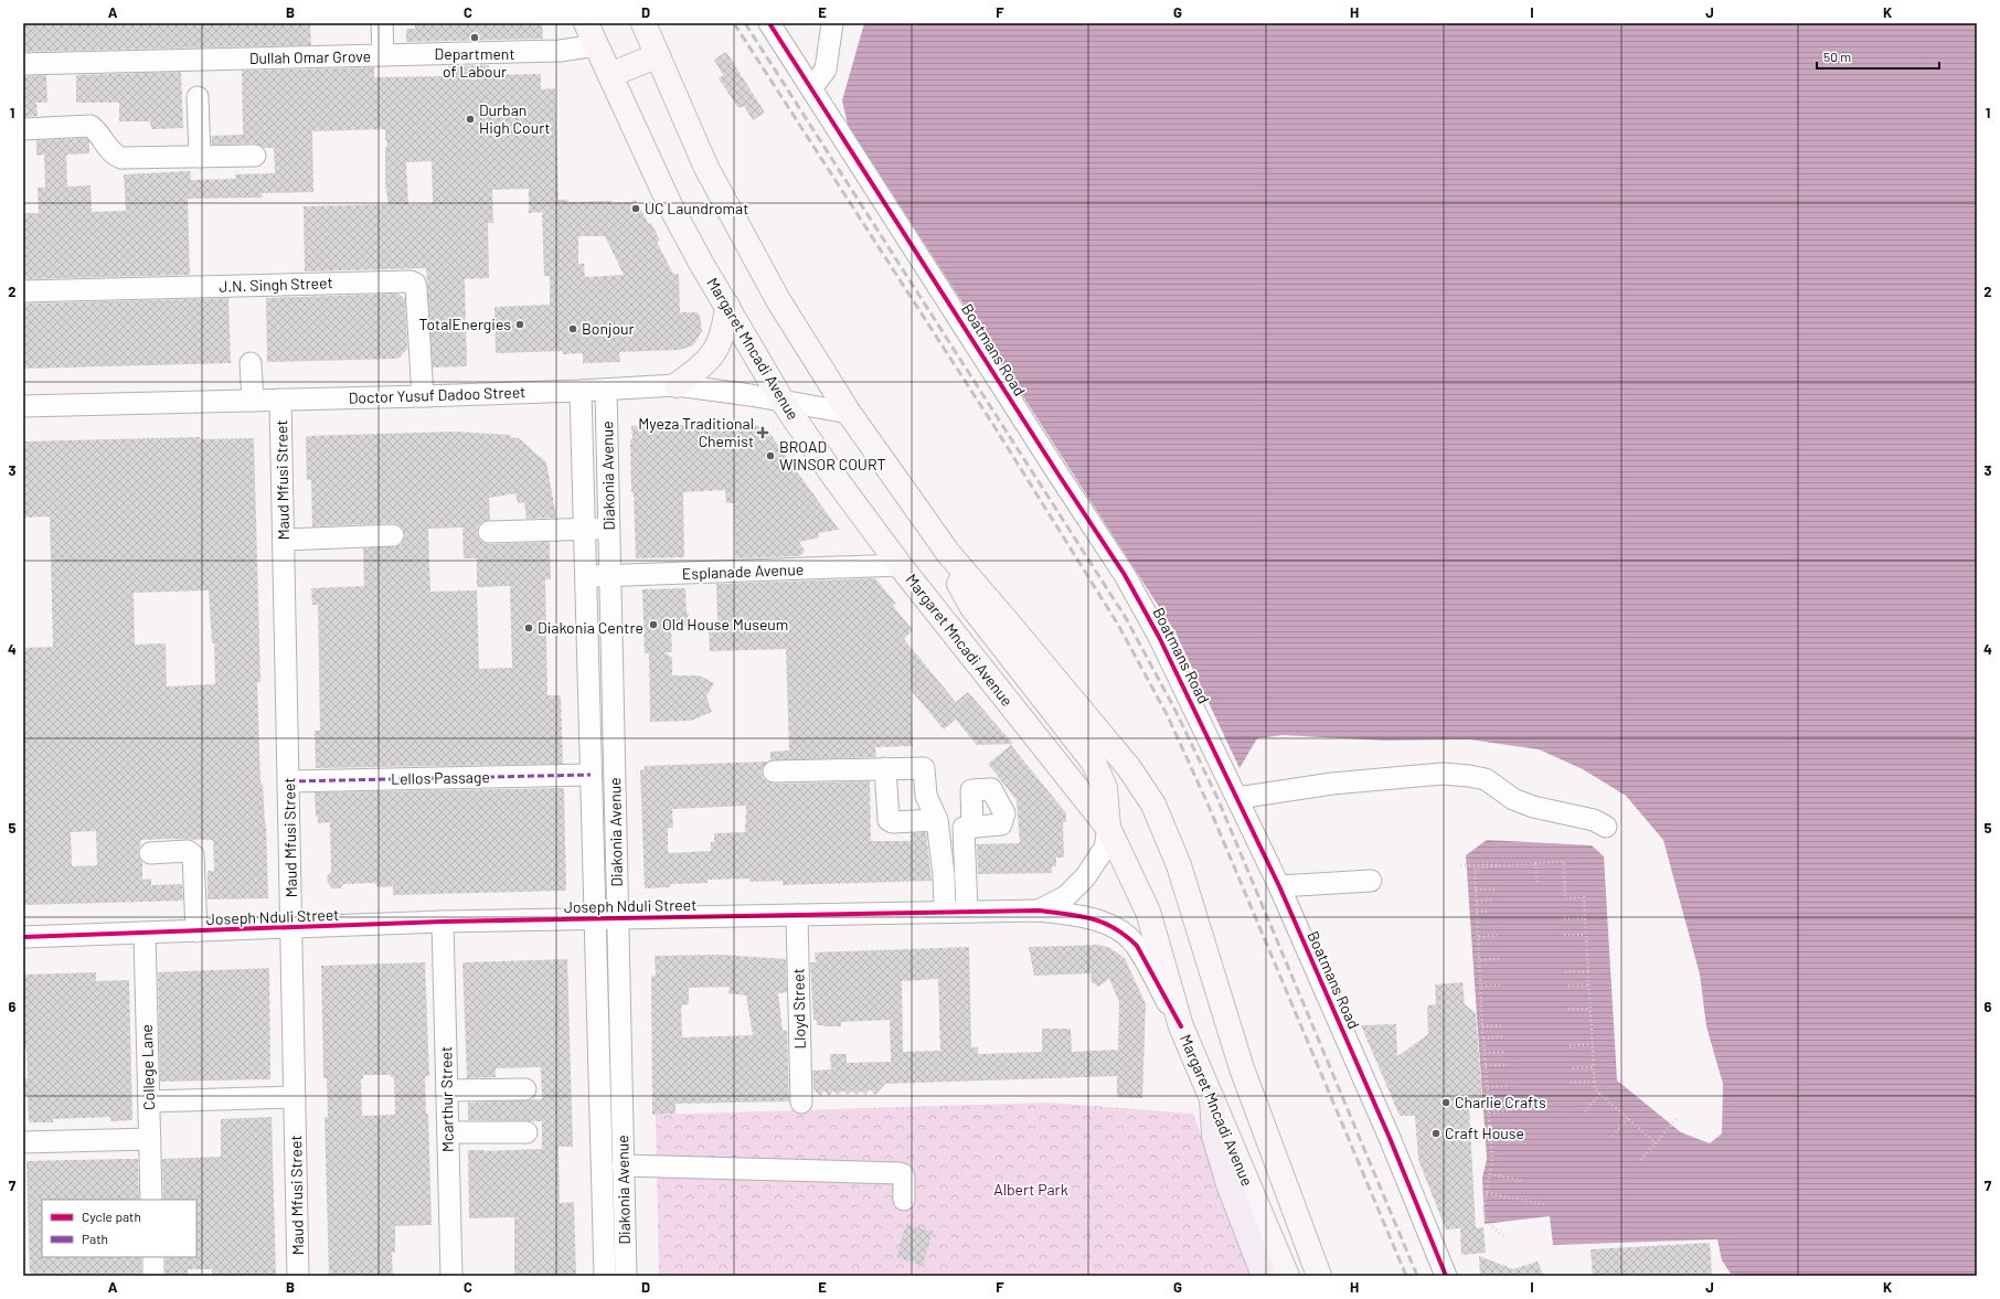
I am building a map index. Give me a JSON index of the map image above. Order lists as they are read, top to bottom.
{
  "streets": {
    "main road": ["Margaret Mncadi Avenue"],
    "street": [
      "Dullah Omar Grove",
      "J.N. Singh Street",
      "Boatmans Road",
      "Doctor Yusuf Dadoo Street",
      "Diakonia Avenue",
      "Maud Mfusi Street",
      "Esplanade Avenue",
      "Lellos Passage",
      "Joseph Nduli Street",
      "Lloyd Street",
      "College Lane",
      "Mcarthur Street"
    ]
  },
  "crossings": [
    ["Dullah Omar Grove", "Margaret Mncadi Avenue"],
    ["J.N. Singh Street", "Doctor Yusuf Dadoo Street"],
    ["Margaret Mncadi Avenue", "Doctor Yusuf Dadoo Street"],
    ["Margaret Mncadi Avenue", "Esplanade Avenue"],
    ["Margaret Mncadi Avenue", "Joseph Nduli Street"],
    ["Doctor Yusuf Dadoo Street", "Diakonia Avenue"],
    ["Doctor Yusuf Dadoo Street", "Maud Mfusi Street"],
    ["Diakonia Avenue", "Esplanade Avenue"],
    ["Diakonia Avenue", "Lellos Passage"],
    ["Diakonia Avenue", "Joseph Nduli Street"],
    ["Maud Mfusi Street", "Lellos Passage"],
    ["Maud Mfusi Street", "Joseph Nduli Street"],
    ["Joseph Nduli Street", "Lloyd Street"],
    ["Joseph Nduli Street", "College Lane"],
    ["Joseph Nduli Street", "Mcarthur Street"]
  ],
  "parks": ["Albert Park"],
  "places": {
    "other": [
      "Department of Labour",
      "Durban High Court",
      "UC Laundromat",
      "TotalEnergies",
      "Bonjour",
      "BROAD WINSOR COURT",
      "Old House Museum",
      "Diakonia Centre",
      "Charlie Crafts",
      "Craft House"
    ],
    "health": ["Myeza Traditional Chemist"]
  },
  "legend": ["Cycle path", "Path"],
  "scale_bar": "50 m",
  "grid": {
    "columns": [
      "A",
      "B",
      "C",
      "D",
      "E",
      "F",
      "G",
      "H",
      "I",
      "J",
      "K"
    ],
    "rows": [
      "1",
      "2",
      "3",
      "4",
      "5",
      "6",
      "7"
    ]
  }
}
